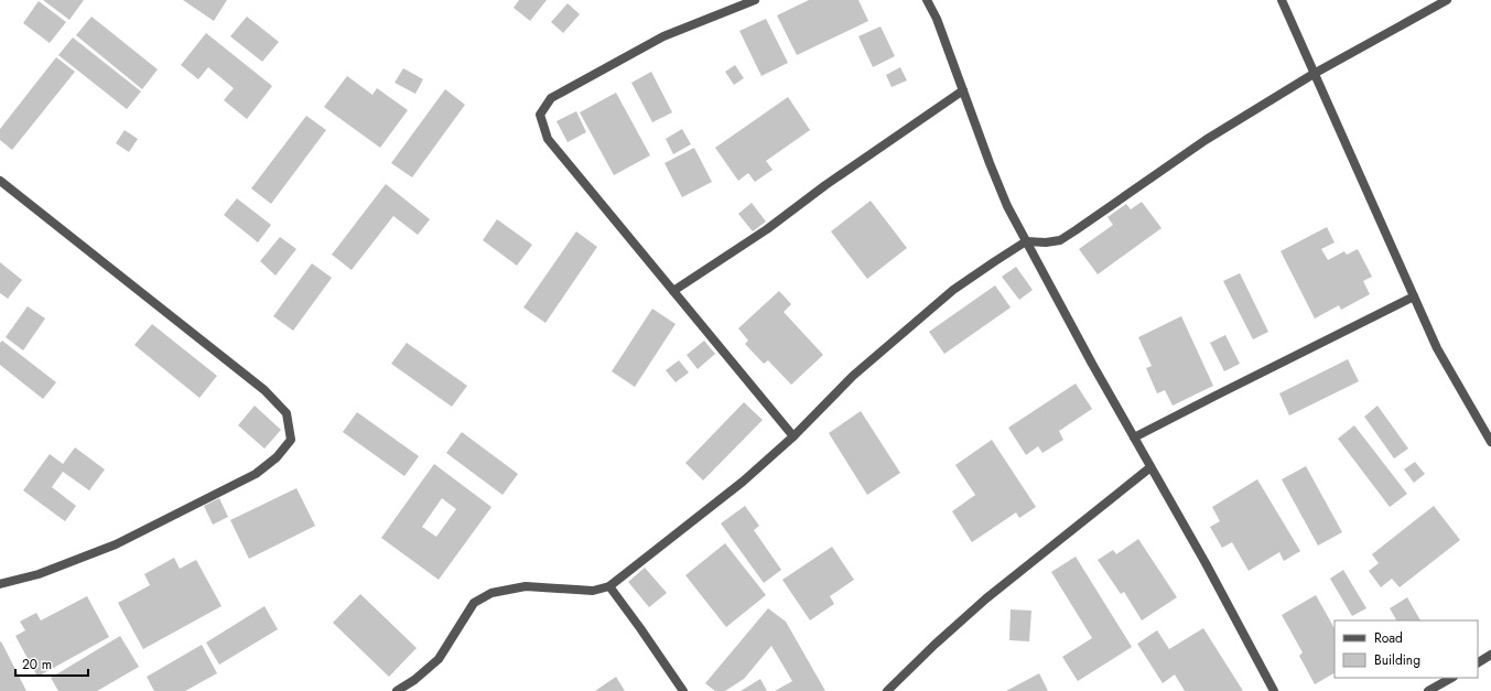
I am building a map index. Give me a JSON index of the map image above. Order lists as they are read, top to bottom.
{
  "legend": ["Road", "Building"],
  "scale_bar": "20 m"
}
